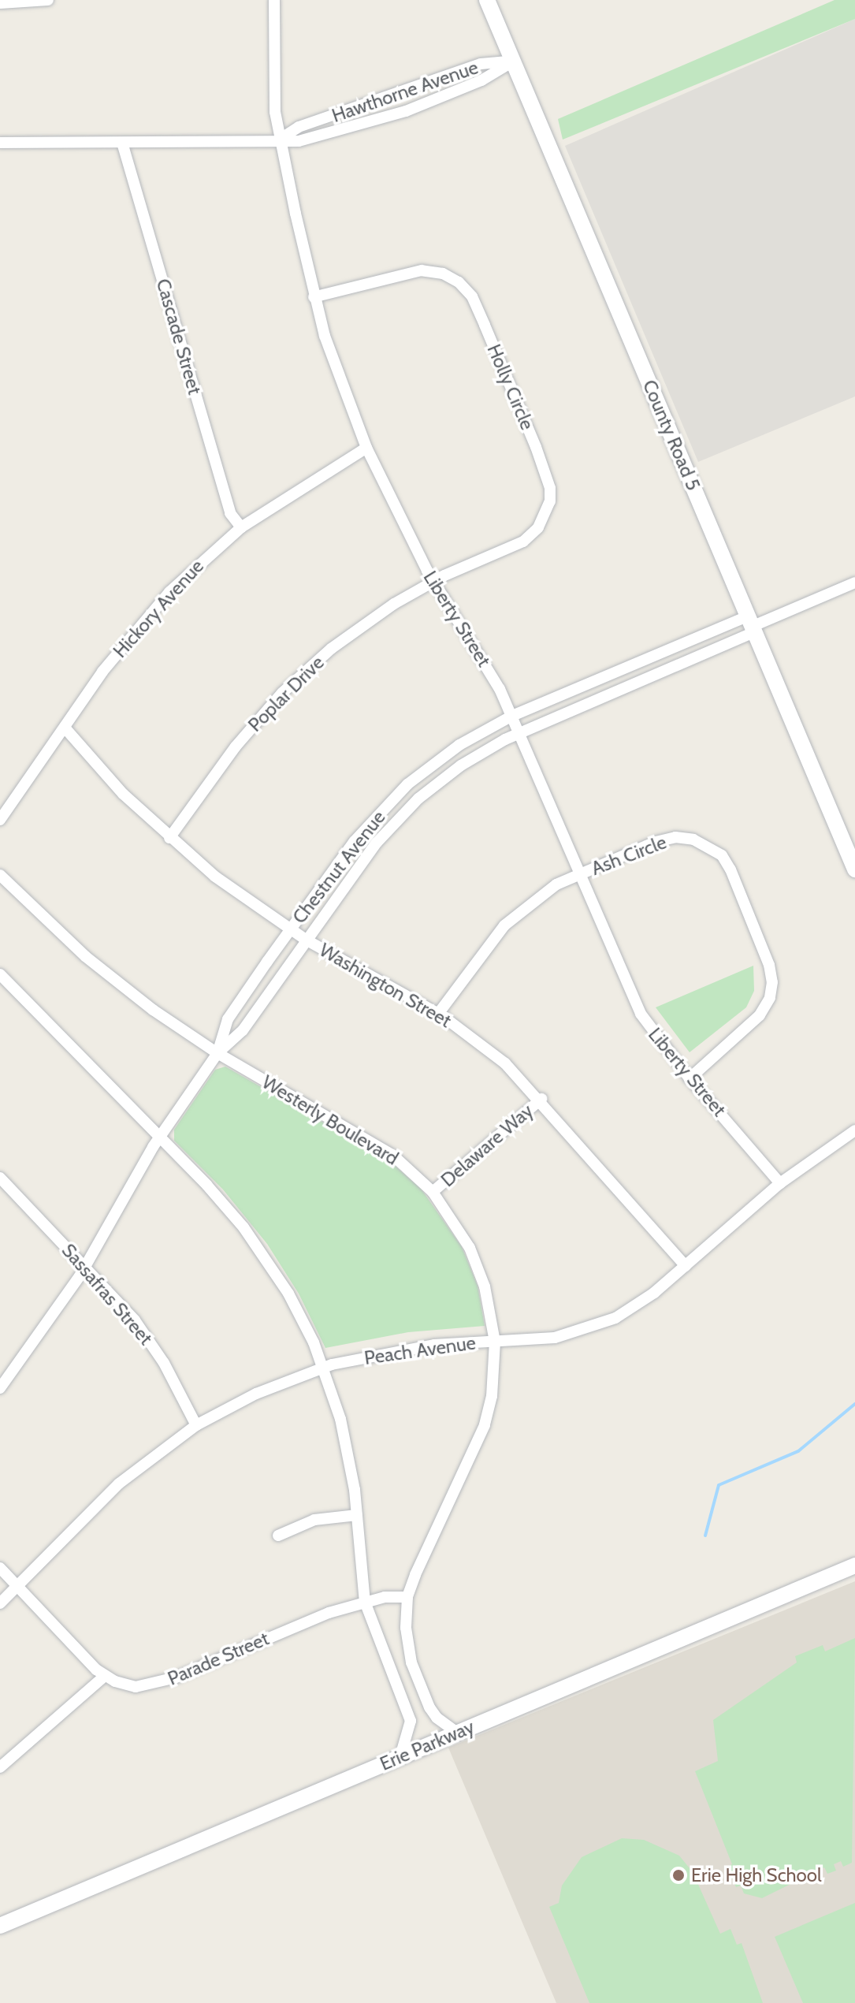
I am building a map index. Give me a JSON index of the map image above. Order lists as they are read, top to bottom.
{
  "streets": {
    "street": [
      "Hawthorne Avenue",
      "Cascade Street",
      "Holly Circle",
      "County Road 5",
      "Hickory Avenue",
      "Liberty Street",
      "Poplar Drive",
      "Ash Circle",
      "Chestnut Avenue",
      "Washington Street",
      "Westerly Boulevard",
      "Delaware Way",
      "Sassafras Street",
      "Peach Avenue",
      "Parade Street",
      "Erie Parkway"
    ]
  },
  "crossings": [
    ["Hawthorne Avenue", "Cascade Street"],
    ["Hawthorne Avenue", "County Road 5"],
    ["Hawthorne Avenue", "Liberty Street"],
    ["Cascade Street", "Hickory Avenue"],
    ["Holly Circle", "Liberty Street"],
    ["Holly Circle", "Poplar Drive"],
    ["County Road 5", "Chestnut Avenue"],
    ["Hickory Avenue", "Liberty Street"],
    ["Hickory Avenue", "Washington Street"],
    ["Liberty Street", "Poplar Drive"],
    ["Liberty Street", "Ash Circle"],
    ["Liberty Street", "Chestnut Avenue"],
    ["Liberty Street", "Peach Avenue"],
    ["Poplar Drive", "Washington Street"],
    ["Ash Circle", "Washington Street"],
    ["Chestnut Avenue", "Washington Street"],
    ["Chestnut Avenue", "Westerly Boulevard"],
    ["Chestnut Avenue", "Sassafras Street"],
    ["Washington Street", "Delaware Way"],
    ["Washington Street", "Peach Avenue"],
    ["Westerly Boulevard", "Delaware Way"],
    ["Westerly Boulevard", "Peach Avenue"],
    ["Westerly Boulevard", "Parade Street"],
    ["Westerly Boulevard", "Erie Parkway"],
    ["Sassafras Street", "Peach Avenue"],
    ["Peach Avenue", "Parade Street"]
  ],
  "places": ["Erie High School"]
}
